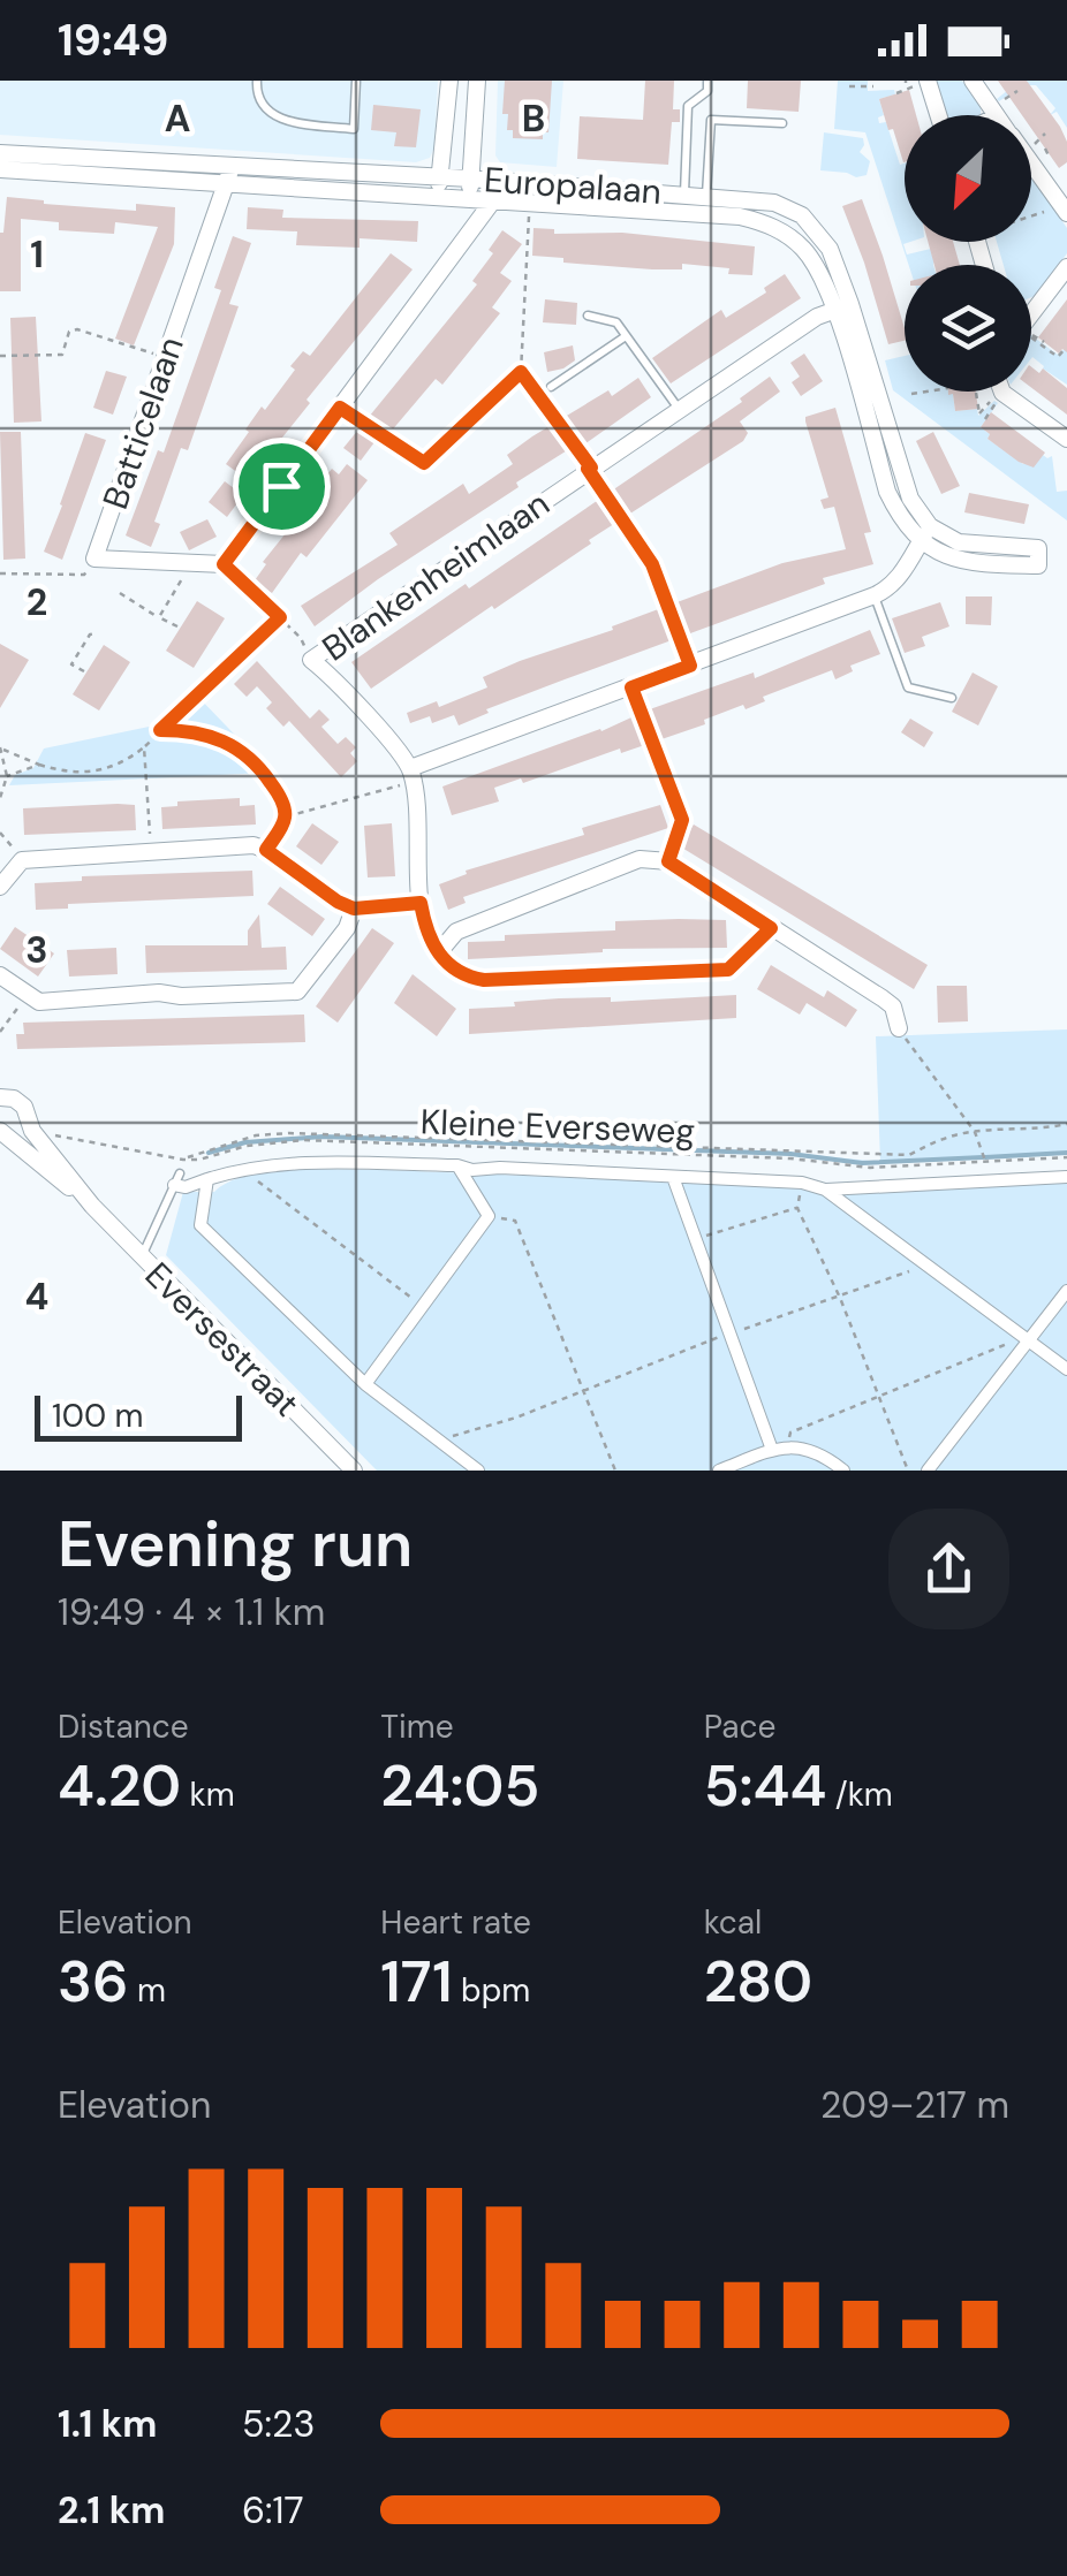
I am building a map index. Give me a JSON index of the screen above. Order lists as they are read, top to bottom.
{
  "streets": {
    "street": [
      "Europalaan",
      "Batticelaan",
      "Blankenheimlaan",
      "Eversestraat"
    ],
    "path": ["Kleine Everseweg"]
  },
  "crossings": [
    ["Europalaan", "Batticelaan"],
    ["Europalaan", "Blankenheimlaan"]
  ],
  "scale_bar": "100 m",
  "north": "bottom left",
  "page": {
    "status": "19:49",
    "scale": "100 m",
    "heading": ["Evening run", "19:49 · 4 × 1.1 km"],
    "stats": [
      ["Distance", "4.20 km"],
      ["Time", "24:05"],
      ["Pace", "5:44 /km"],
      ["Elevation", "36 m"],
      ["Heart rate", "171 bpm"],
      ["kcal", "280"]
    ],
    "chart": ["Elevation", "209–217 m"],
    "list": [
      {
        "name": "1.1 km",
        "note": "5:23"
      },
      {
        "name": "2.1 km",
        "note": "6:17"
      }
    ]
  },
  "grid": {
    "columns": ["A", "B"],
    "rows": [
      "1",
      "2",
      "3",
      "4"
    ]
  }
}
